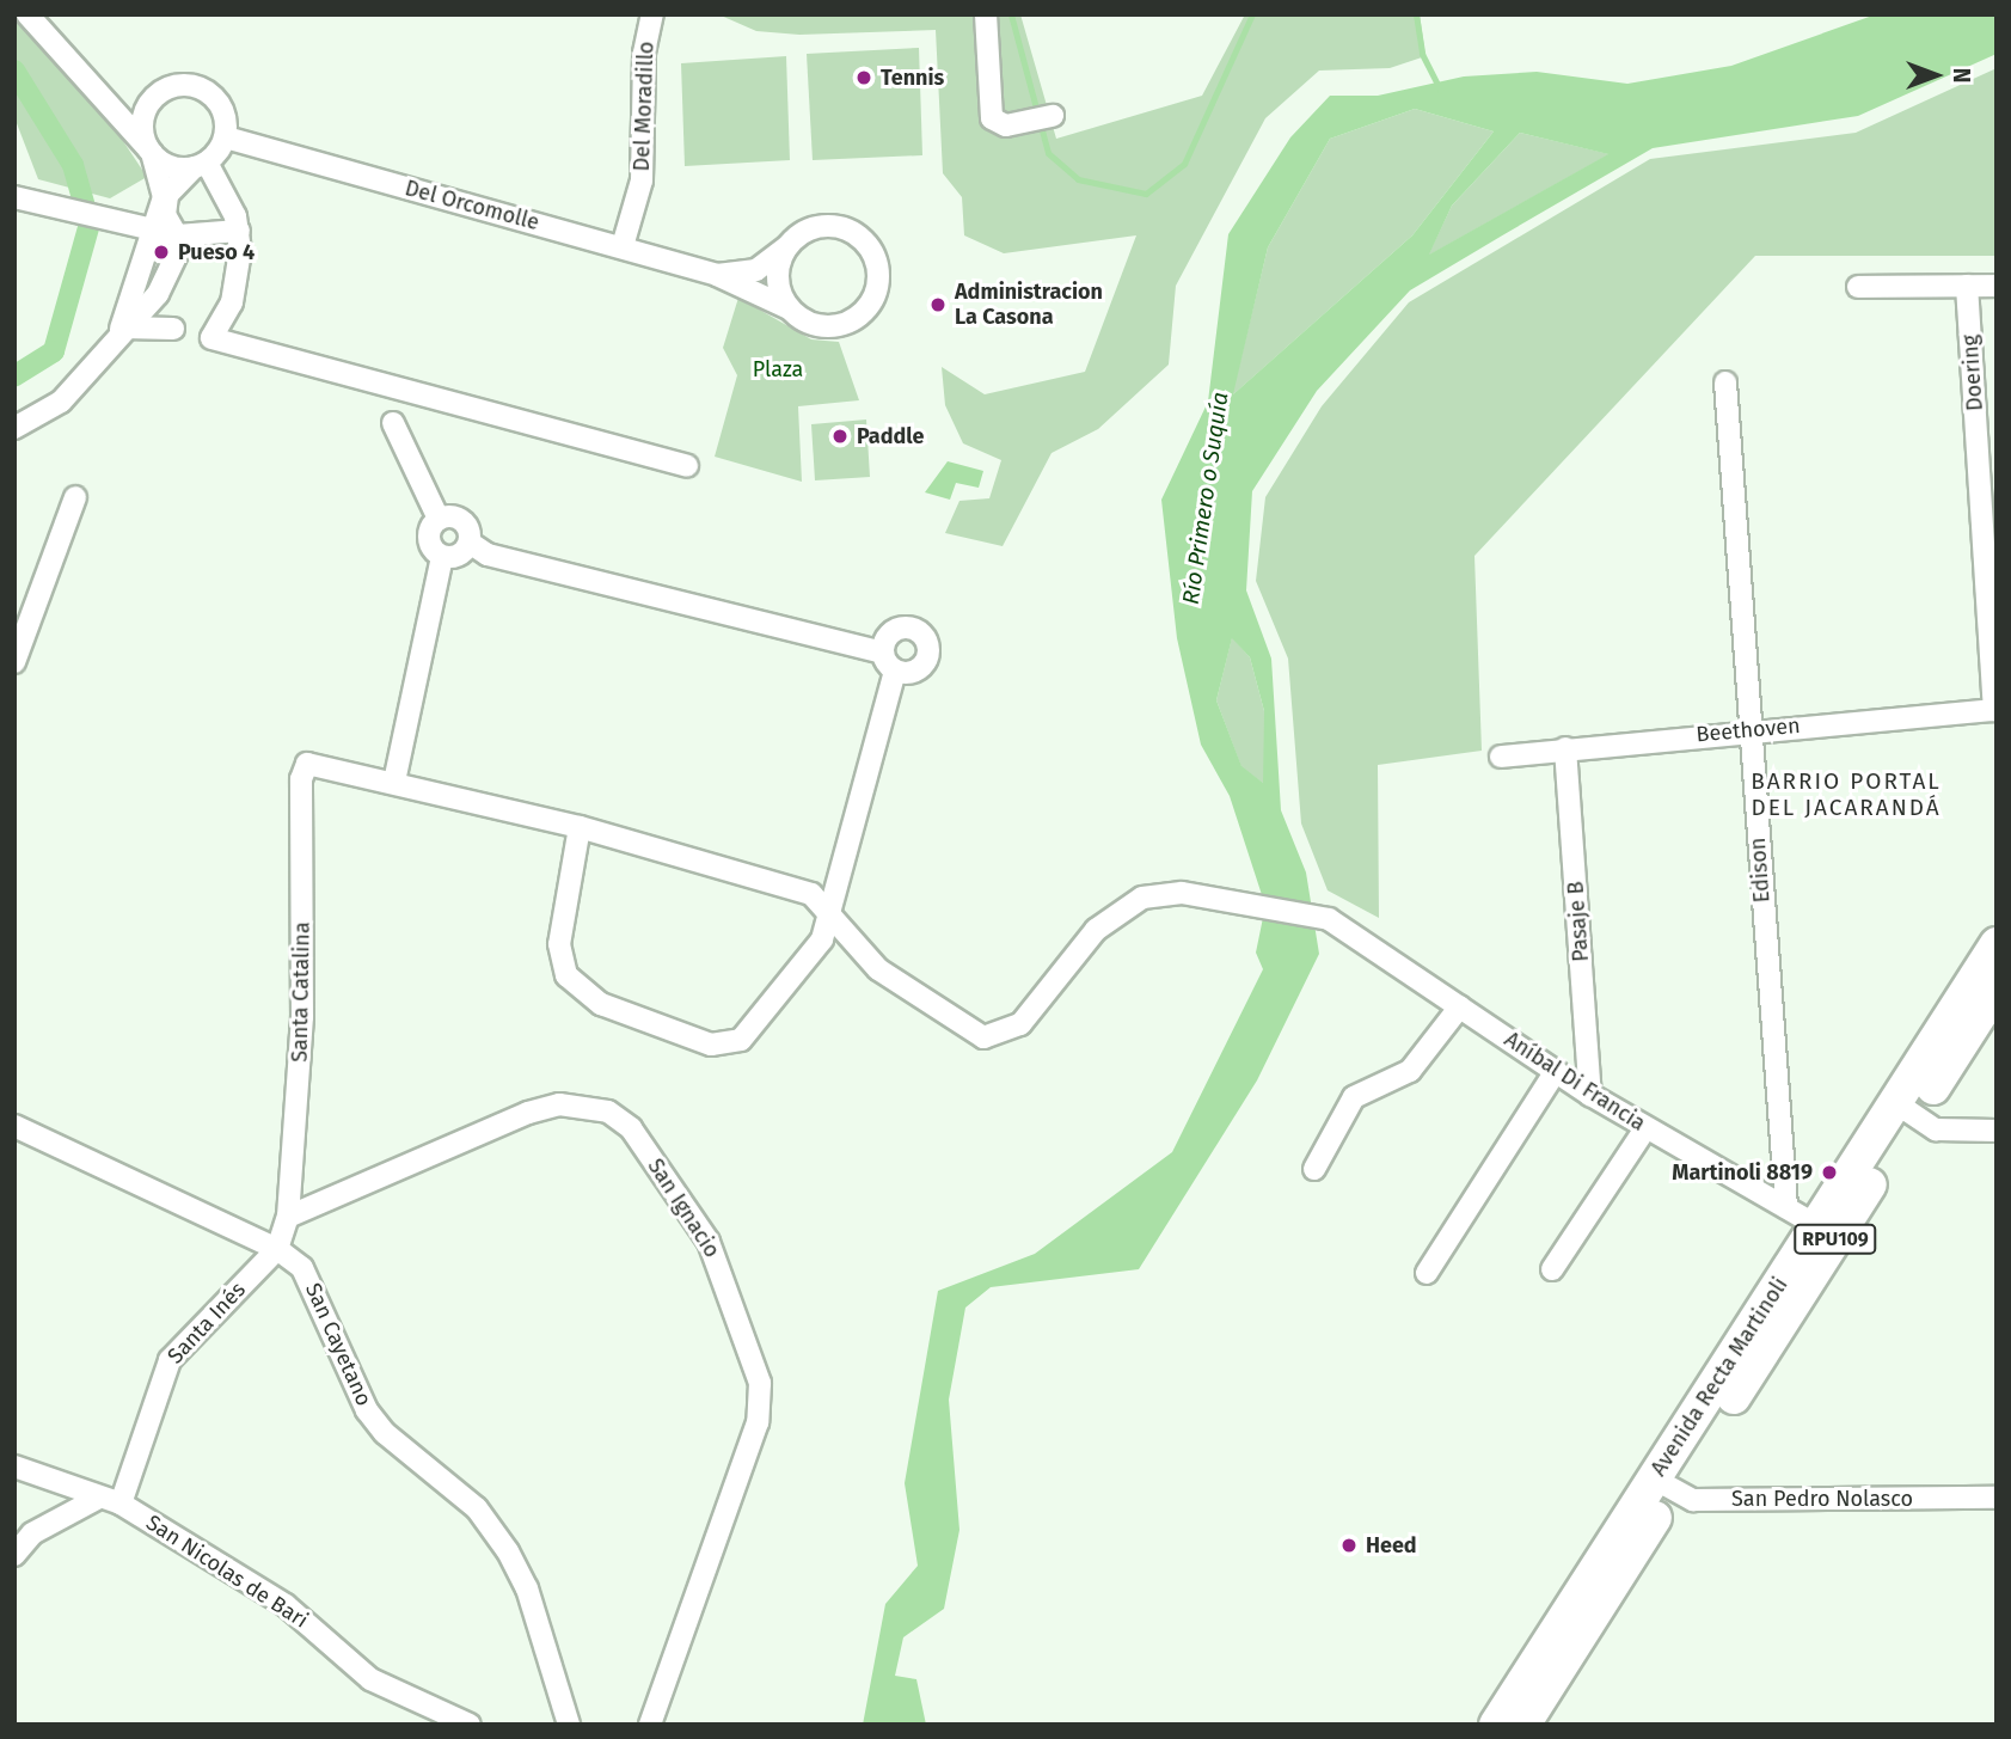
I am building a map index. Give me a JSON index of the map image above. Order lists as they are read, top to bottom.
{
  "streets": {
    "main road": ["RPU109", "Avenida Recta Martinoli"],
    "street": [
      "Del Moradillo",
      "Del Orcomolle",
      "Doering",
      "Beethoven",
      "Edison",
      "Pasaje B",
      "Santa Catalina",
      "Aníbal Di Francia",
      "San Ignacio",
      "Santa Inés",
      "San Cayetano",
      "San Pedro Nolasco",
      "San Nicolas de Bari"
    ]
  },
  "crossings": [
    ["Del Moradillo", "Del Orcomolle"],
    ["Doering", "Beethoven"],
    ["Beethoven", "Edison"],
    ["Beethoven", "Pasaje B"],
    ["Edison", "Aníbal Di Francia"],
    ["Pasaje B", "Aníbal Di Francia"],
    ["Santa Catalina", "San Ignacio"],
    ["Aníbal Di Francia", "Avenida Recta Martinoli"],
    ["Santa Inés", "San Cayetano"],
    ["Santa Inés", "San Nicolas de Bari"],
    ["Avenida Recta Martinoli", "San Pedro Nolasco"]
  ],
  "districts": ["BARRIO PORTAL DEL JACARANDÁ"],
  "water": ["Río Primero o Suquía"],
  "parks": ["Plaza"],
  "places": [
    "Tennis",
    "Pueso 4",
    "Administracion La Casona",
    "Paddle",
    "Martinoli 8819",
    "Heed"
  ],
  "north": "right"
}
